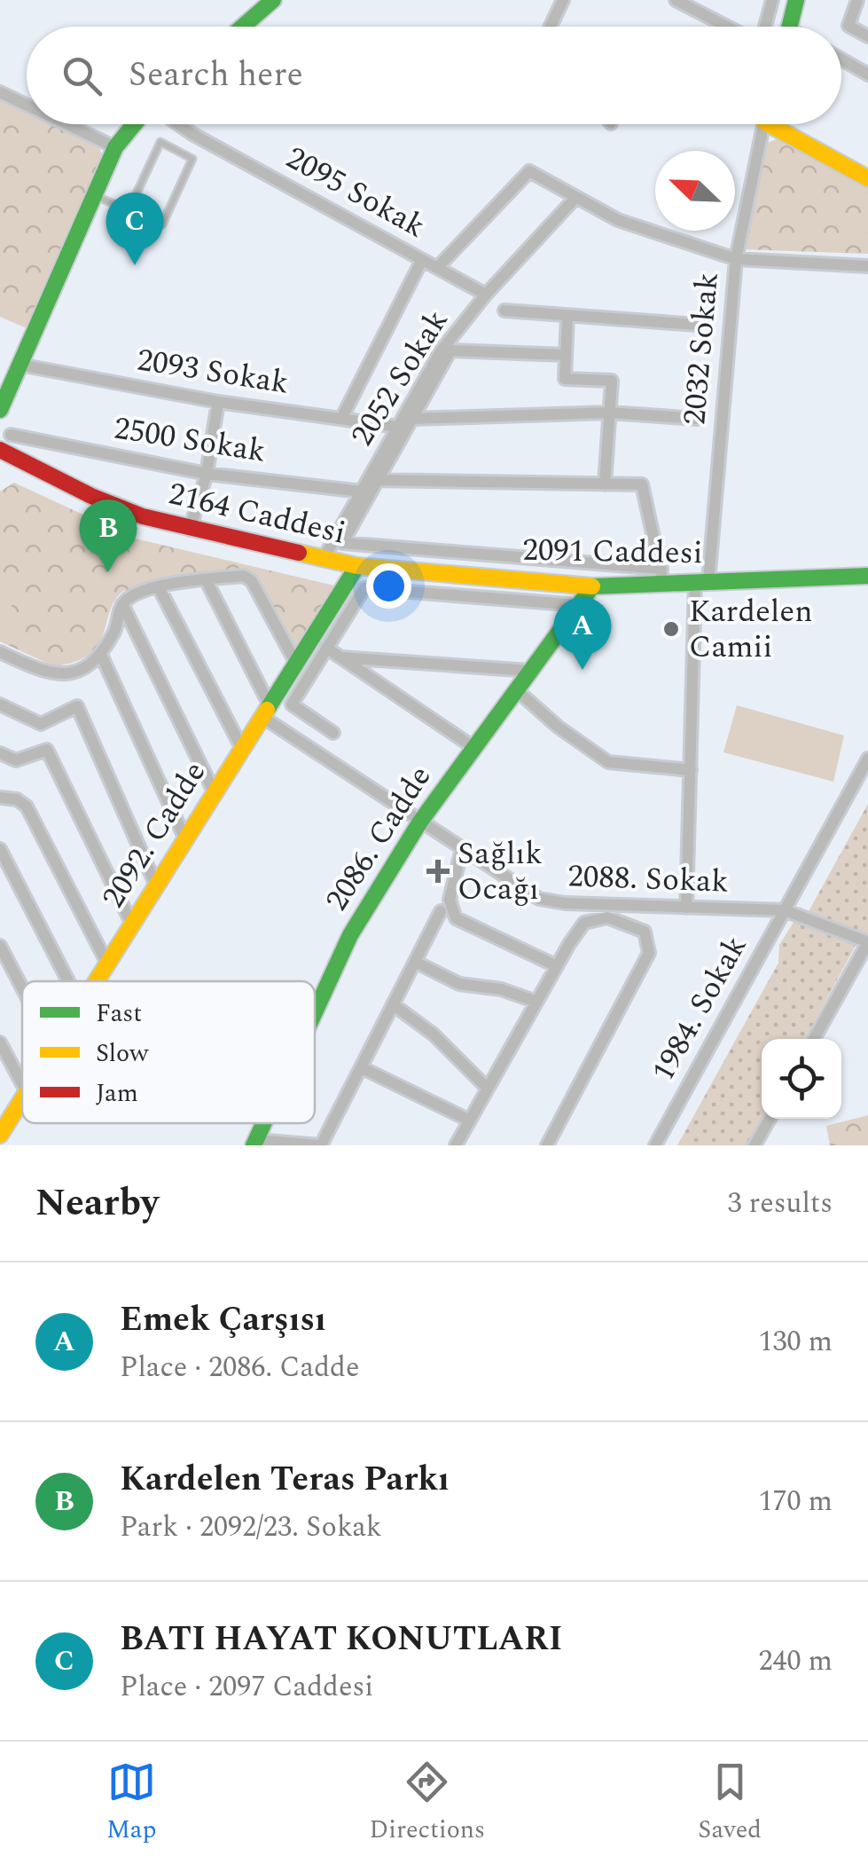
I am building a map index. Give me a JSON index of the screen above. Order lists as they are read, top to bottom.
{
  "streets": {
    "street": [
      "2095 Sokak",
      "2032 Sokak",
      "2093 Sokak",
      "2052 Sokak",
      "2500 Sokak",
      "2164 Caddesi",
      "2091 Caddesi",
      "2092. Cadde",
      "2086. Cadde",
      "2088. Sokak",
      "1984. Sokak"
    ]
  },
  "crossings": [
    ["2095 Sokak", "2052 Sokak"],
    ["2032 Sokak", "2091 Caddesi"],
    ["2032 Sokak", "2088. Sokak"],
    ["2093 Sokak", "2052 Sokak"],
    ["2052 Sokak", "2500 Sokak"],
    ["2052 Sokak", "2164 Caddesi"],
    ["2164 Caddesi", "2091 Caddesi"],
    ["2164 Caddesi", "2092. Cadde"],
    ["2091 Caddesi", "2092. Cadde"],
    ["2091 Caddesi", "2086. Cadde"],
    ["2092. Cadde", "2088. Sokak"],
    ["2086. Cadde", "2088. Sokak"],
    ["2088. Sokak", "1984. Sokak"]
  ],
  "places": {
    "other": ["Kardelen Camii"],
    "health": ["Sağlık Ocağı"]
  },
  "legend": ["Fast", "Slow", "Jam"],
  "north": "top left",
  "page": {
    "search": "Search here",
    "pins": ["C", "B", "A"],
    "heading": ["Nearby", "3 results"],
    "list": [
      {
        "mark": "A",
        "name": "Emek Çarşısı",
        "note": "Place · 2086. Cadde",
        "value": "130 m"
      },
      {
        "mark": "B",
        "name": "Kardelen Teras Parkı",
        "note": "Park · 2092/23. Sokak",
        "value": "170 m"
      },
      {
        "mark": "C",
        "name": "BATI HAYAT KONUTLARI",
        "note": "Place · 2097 Caddesi",
        "value": "240 m"
      }
    ],
    "nav": ["Map", "Directions", "Saved"]
  }
}
